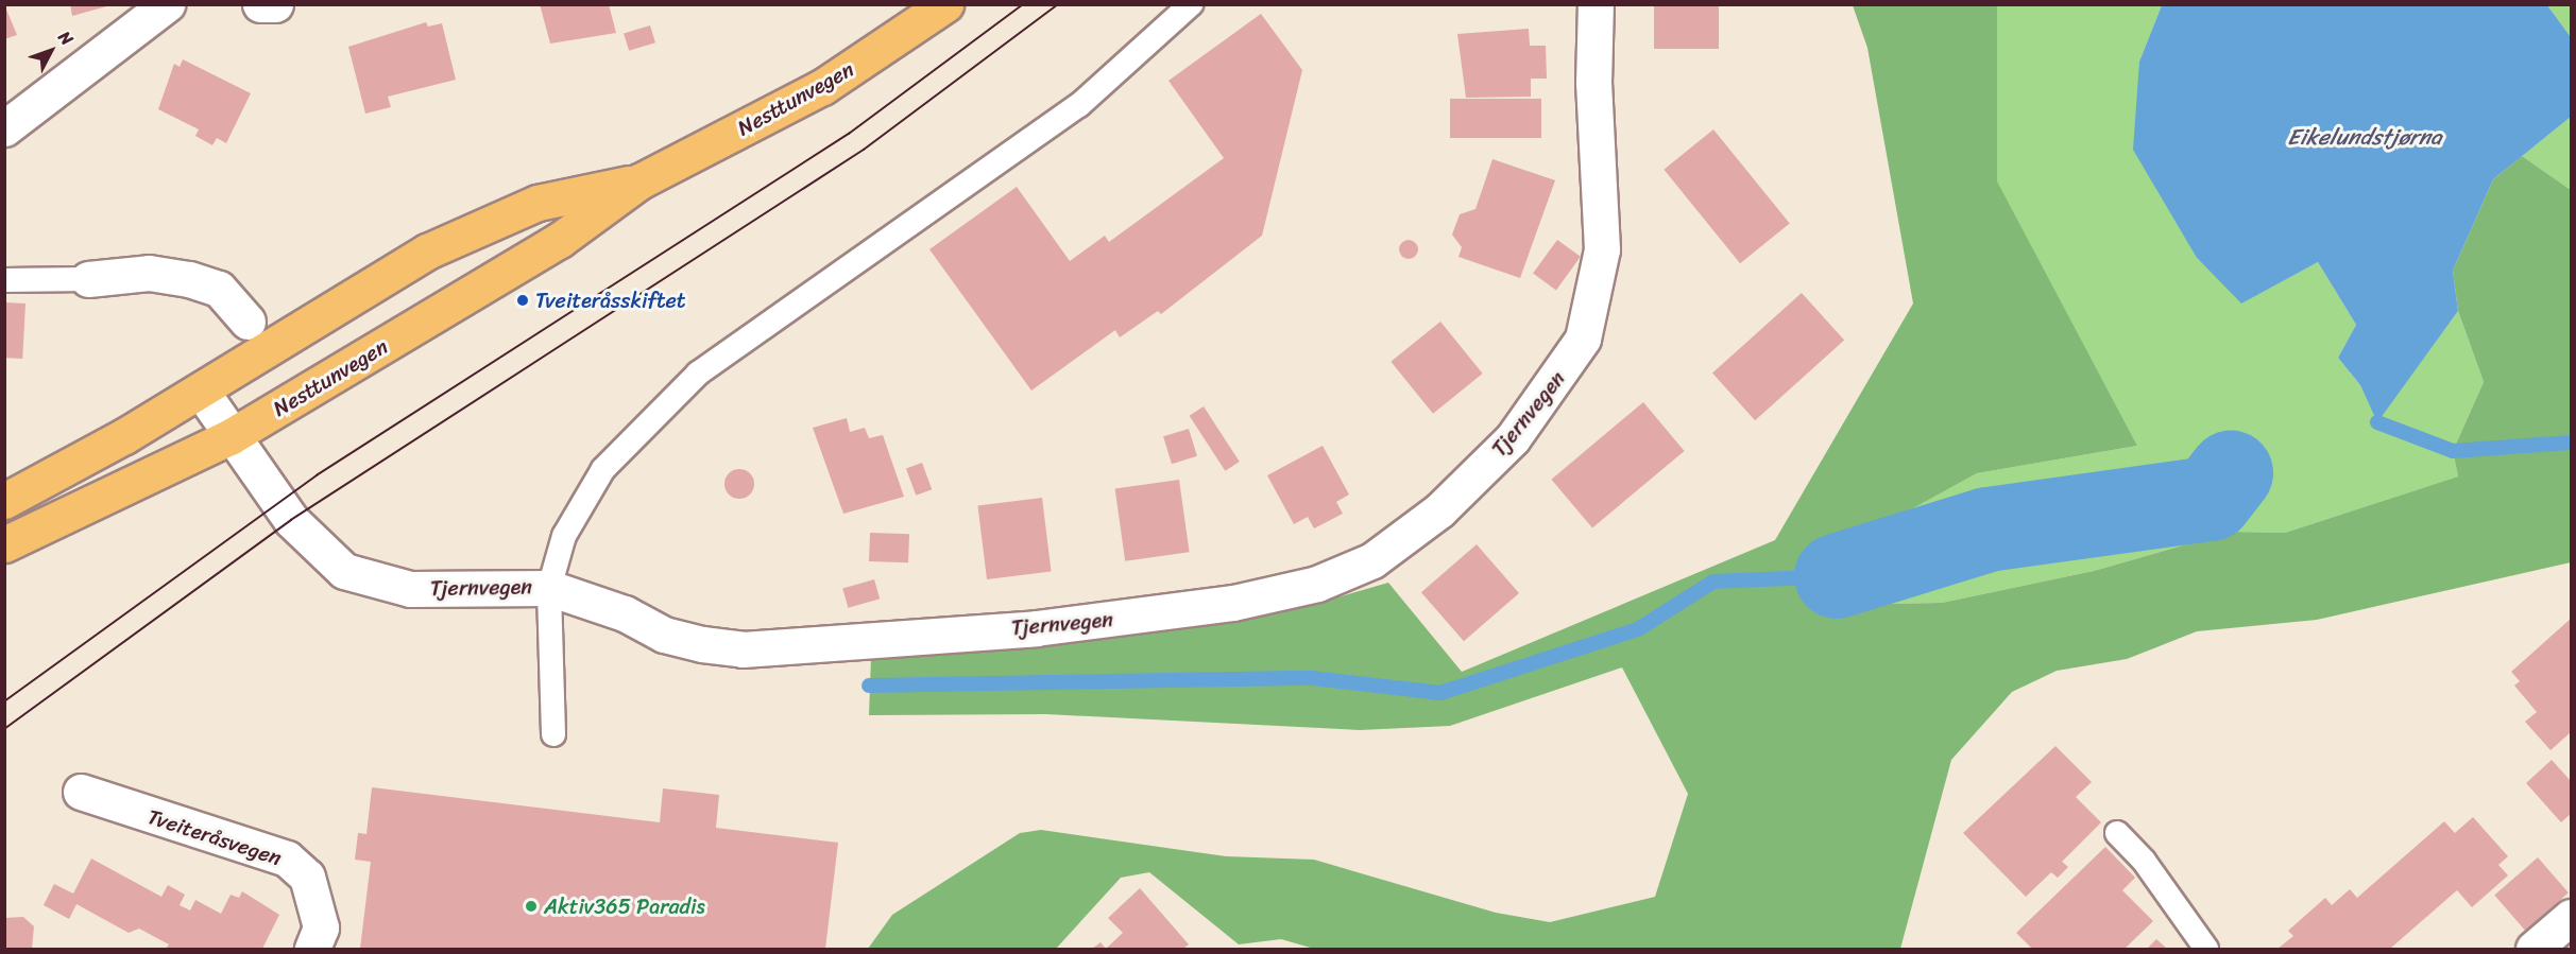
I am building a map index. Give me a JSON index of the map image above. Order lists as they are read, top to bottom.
{
  "streets": {
    "main road": ["Nesttunvegen"],
    "street": ["Tjernvegen", "Tveiteråsvegen"]
  },
  "crossings": [
    ["Nesttunvegen", "Tjernvegen"]
  ],
  "water": ["Eikelundstjørna"],
  "places": ["Tveiteråsskiftet", "Aktiv365 Paradis"],
  "north": "top right"
}
